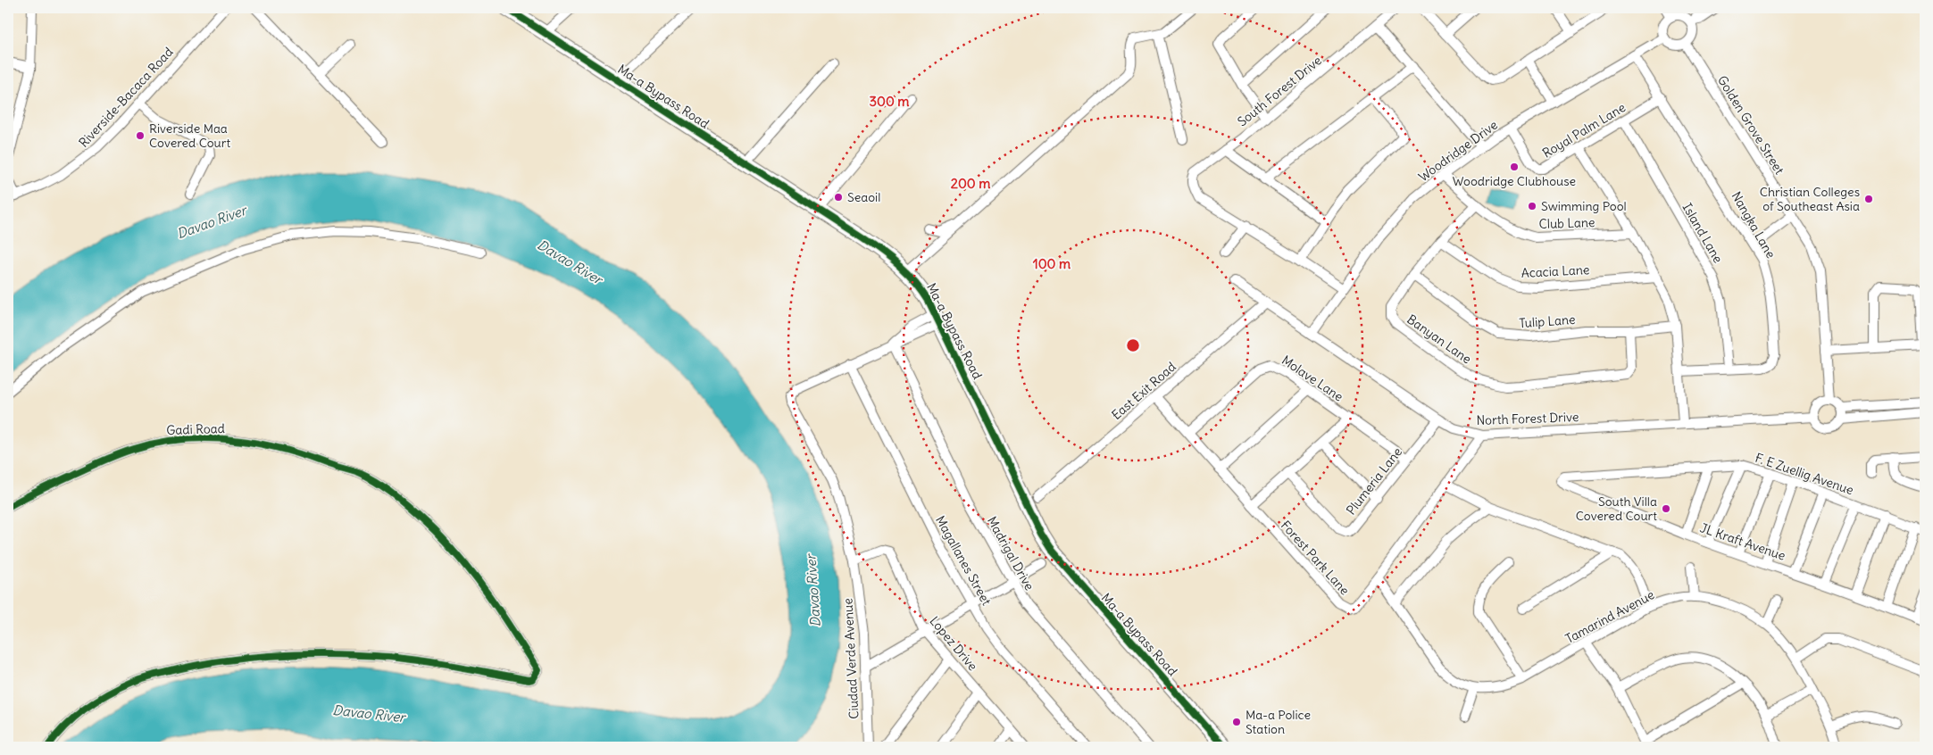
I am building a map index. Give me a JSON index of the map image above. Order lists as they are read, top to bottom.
{
  "streets": {
    "main road": ["Ma-a Bypass Road"],
    "street": [
      "South Forest Drive",
      "Riverside-Bacaca Road",
      "Golden Grove Street",
      "Royal Palm Lane",
      "Woodridge Drive",
      "Club Lane",
      "Nangka Lane",
      "Island Lane",
      "Acacia Lane",
      "Tulip Lane",
      "Banyan Lane",
      "Molave Lane",
      "East Exit Road",
      "North Forest Drive",
      "Gadi Road",
      "F. E Zuellig Avenue",
      "Plumeria Lane",
      "JL Kraft Avenue",
      "Madrigal Drive",
      "Forest Park Lane",
      "Magallanes Street",
      "Tamarind Avenue",
      "Lopez Drive",
      "Ciudad Verde Avenue"
    ]
  },
  "crossings": [
    ["Golden Grove Street", "Woodridge Drive"],
    ["Golden Grove Street", "North Forest Drive"],
    ["Royal Palm Lane", "Woodridge Drive"],
    ["Royal Palm Lane", "Nangka Lane"],
    ["Royal Palm Lane", "Island Lane"],
    ["Woodridge Drive", "Club Lane"],
    ["Woodridge Drive", "Nangka Lane"],
    ["Woodridge Drive", "North Forest Drive"],
    ["Club Lane", "Banyan Lane"],
    ["Nangka Lane", "Island Lane"],
    ["Acacia Lane", "Banyan Lane"],
    ["Tulip Lane", "Banyan Lane"],
    ["Molave Lane", "Plumeria Lane"],
    ["Molave Lane", "Forest Park Lane"],
    ["East Exit Road", "North Forest Drive"],
    ["East Exit Road", "Forest Park Lane"],
    ["North Forest Drive", "Plumeria Lane"],
    ["North Forest Drive", "Forest Park Lane"],
    ["F. E Zuellig Avenue", "JL Kraft Avenue"],
    ["Forest Park Lane", "Tamarind Avenue"],
    ["Magallanes Street", "Ciudad Verde Avenue"],
    ["Lopez Drive", "Ciudad Verde Avenue"]
  ],
  "water": ["Davao River"],
  "places": [
    "Riverside Maa Covered Court",
    "Woodridge Clubhouse",
    "Seaoil",
    "Christian Colleges of Southeast Asia",
    "Swimming Pool",
    "South Villa Covered Court",
    "Ma-a Police Station"
  ],
  "rings": ["300 m", "200 m", "100 m"]
}
